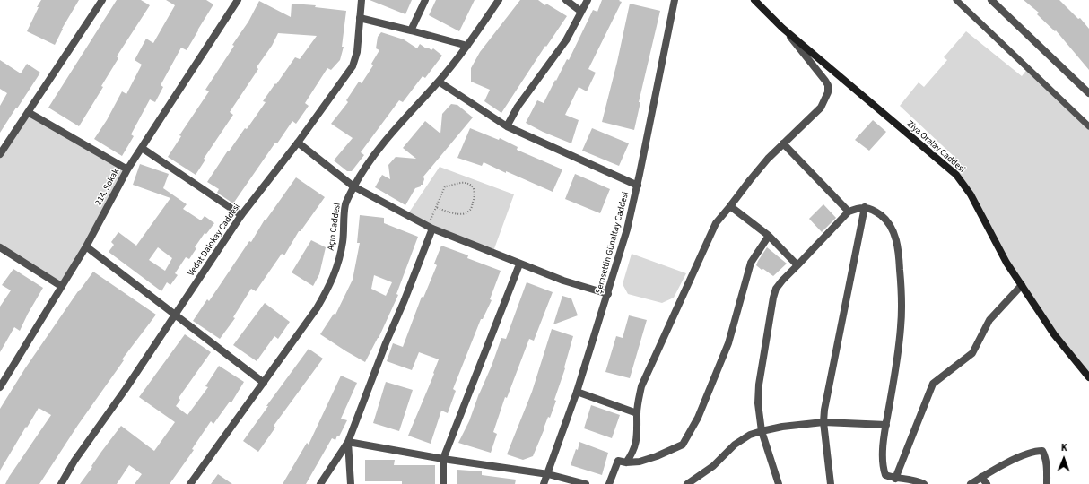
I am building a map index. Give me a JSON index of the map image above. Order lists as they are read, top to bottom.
{
  "streets": {
    "main road": ["Ziya Oralay Caddesi"],
    "street": [
      "214. Sokak",
      "Açın Caddesi",
      "Vedat Dalokay Caddesi",
      "Şemsettin Günaltay Caddesi"
    ]
  },
  "north": "top"
}
